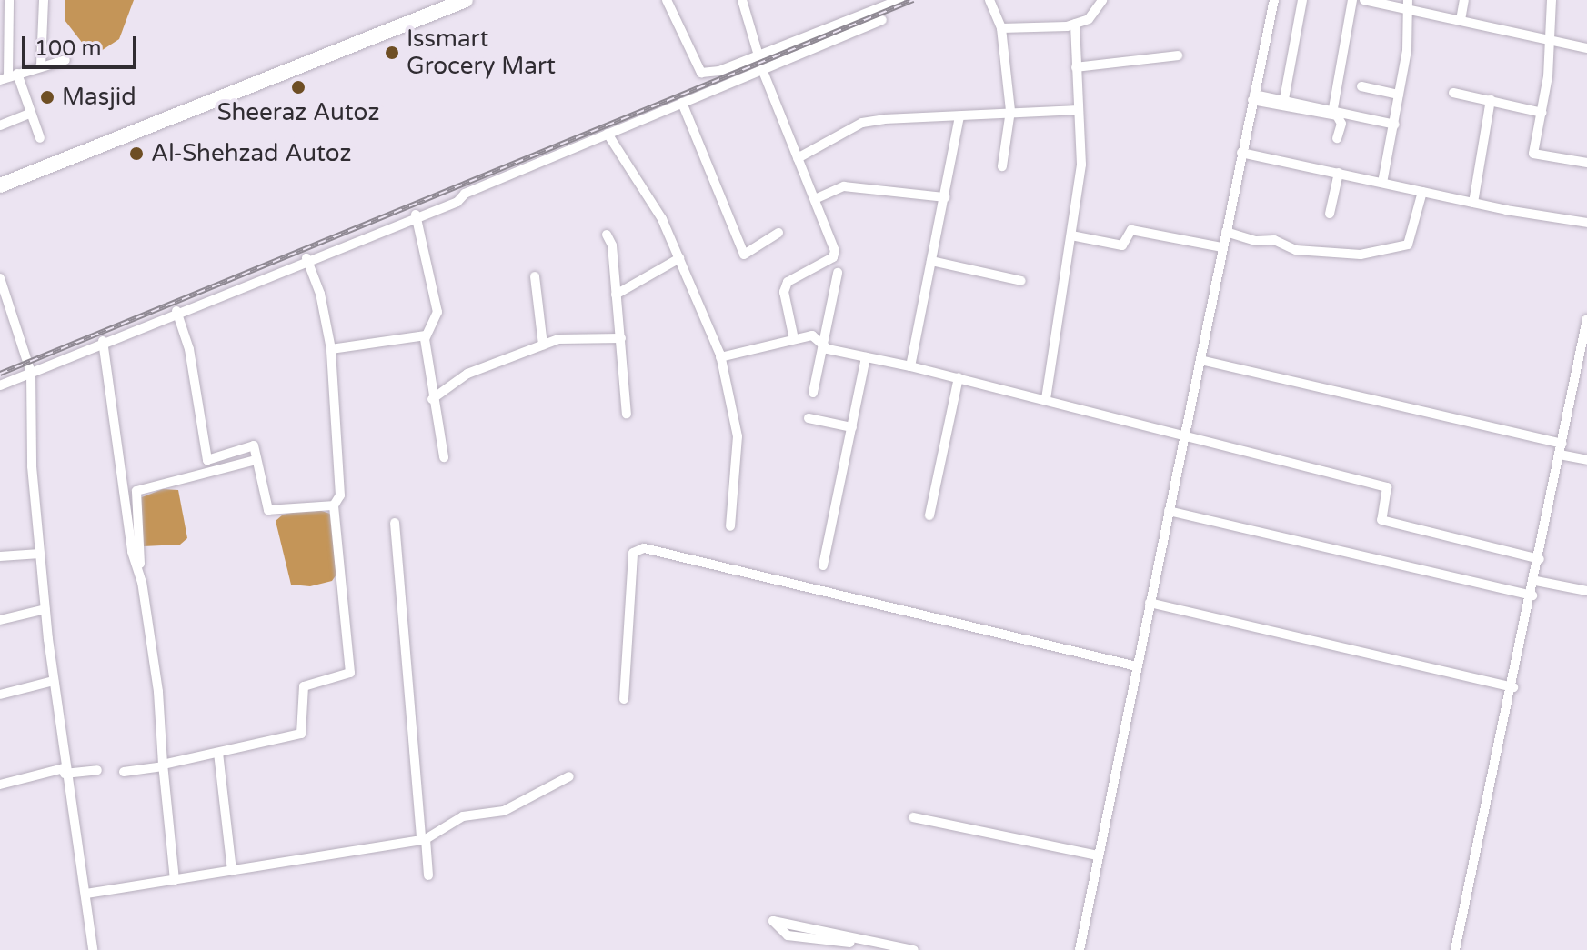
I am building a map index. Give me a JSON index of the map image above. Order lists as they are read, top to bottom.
{
  "places": [
    "Issmart Grocery Mart",
    "Sheeraz Autoz",
    "Masjid",
    "Al-Shehzad Autoz"
  ],
  "scale_bar": "100 m"
}
